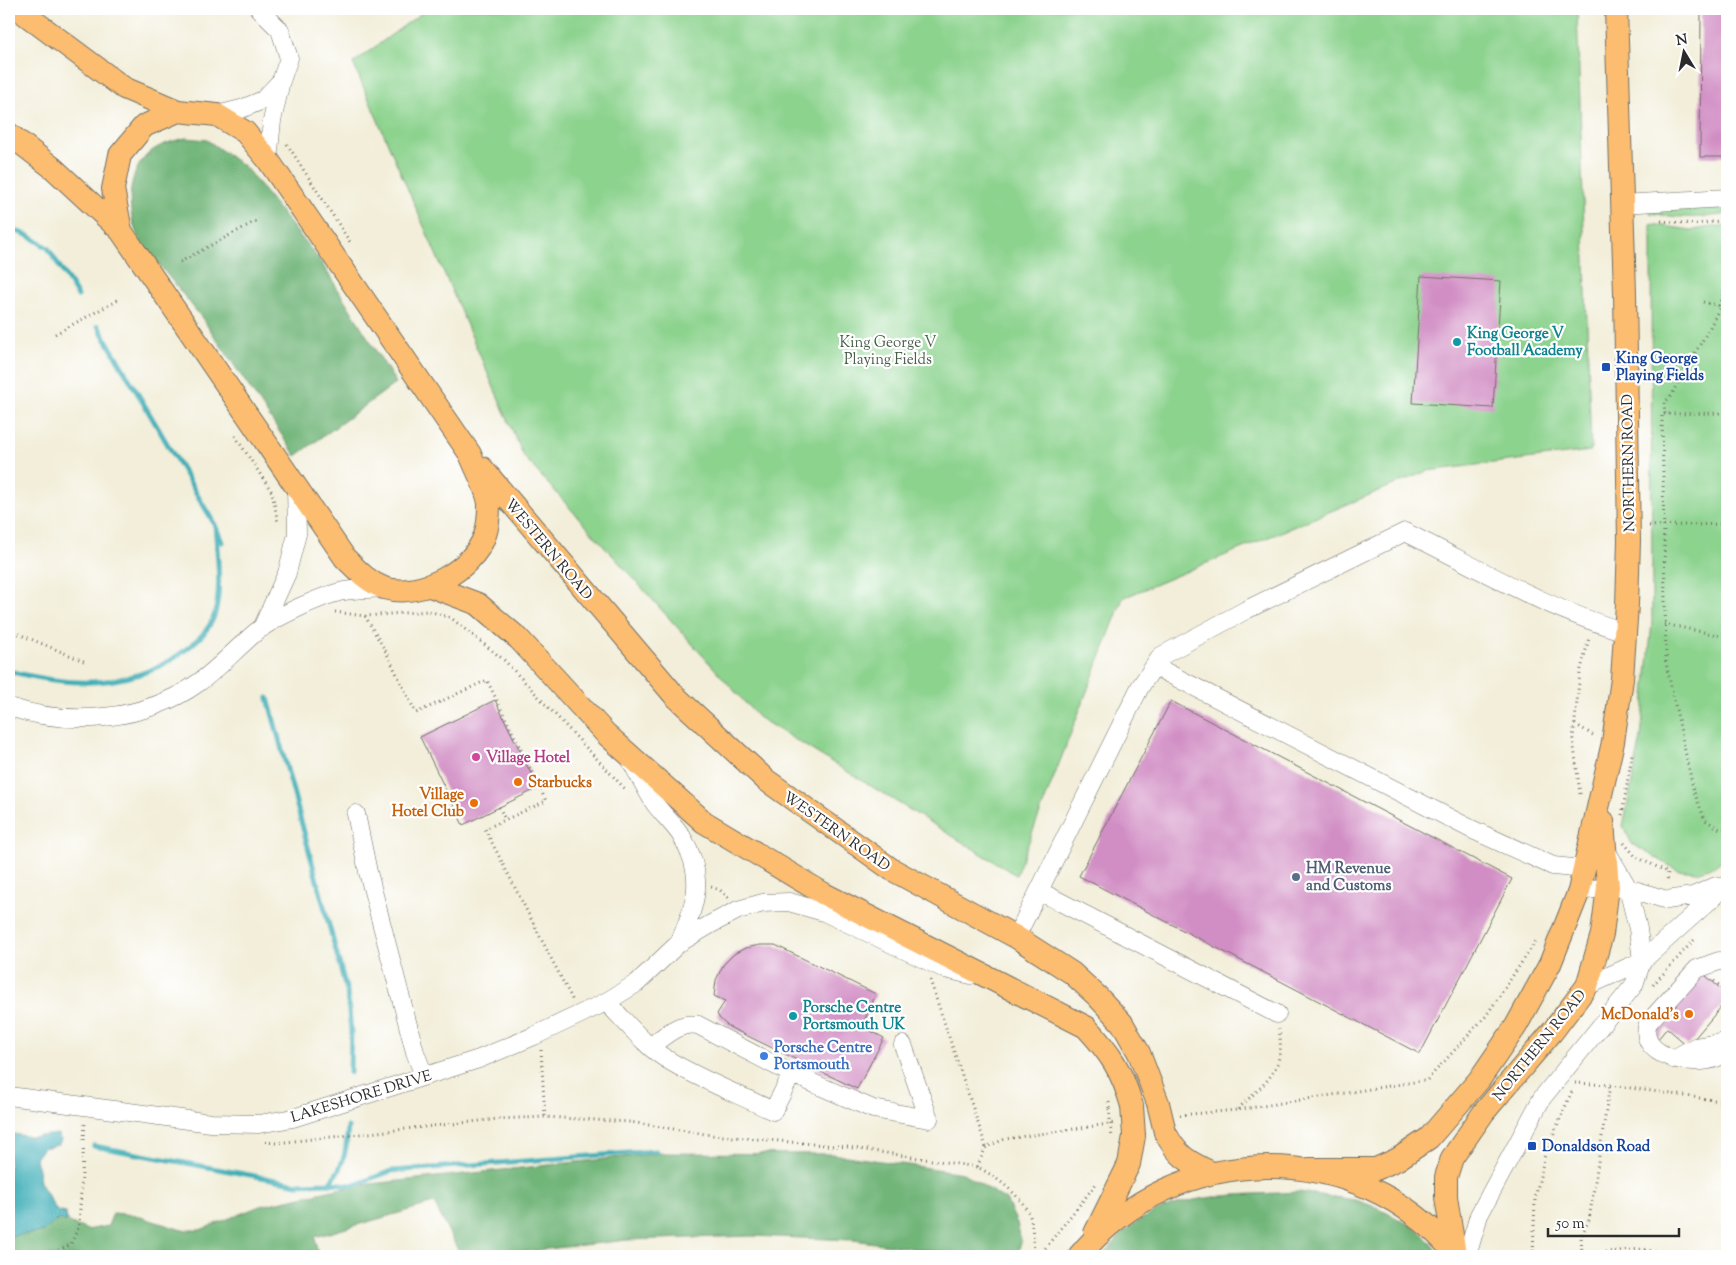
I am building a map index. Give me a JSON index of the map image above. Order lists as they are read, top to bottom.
{
  "streets": {
    "main road": ["NORTHERN ROAD", "WESTERN ROAD"],
    "street": ["LAKESHORE DRIVE"]
  },
  "parks": ["King George V Playing Fields"],
  "places": {
    "other": [
      "King George V Football Academy",
      "Village Hotel",
      "Starbucks",
      "Village Hotel Club",
      "HM Revenue and Customs",
      "McDonald's",
      "Porsche Centre Portsmouth UK",
      "Porsche Centre Portsmouth"
    ],
    "transit": ["King George Playing Fields", "Donaldson Road"]
  },
  "scale_bar": "50 m",
  "north": "top"
}
